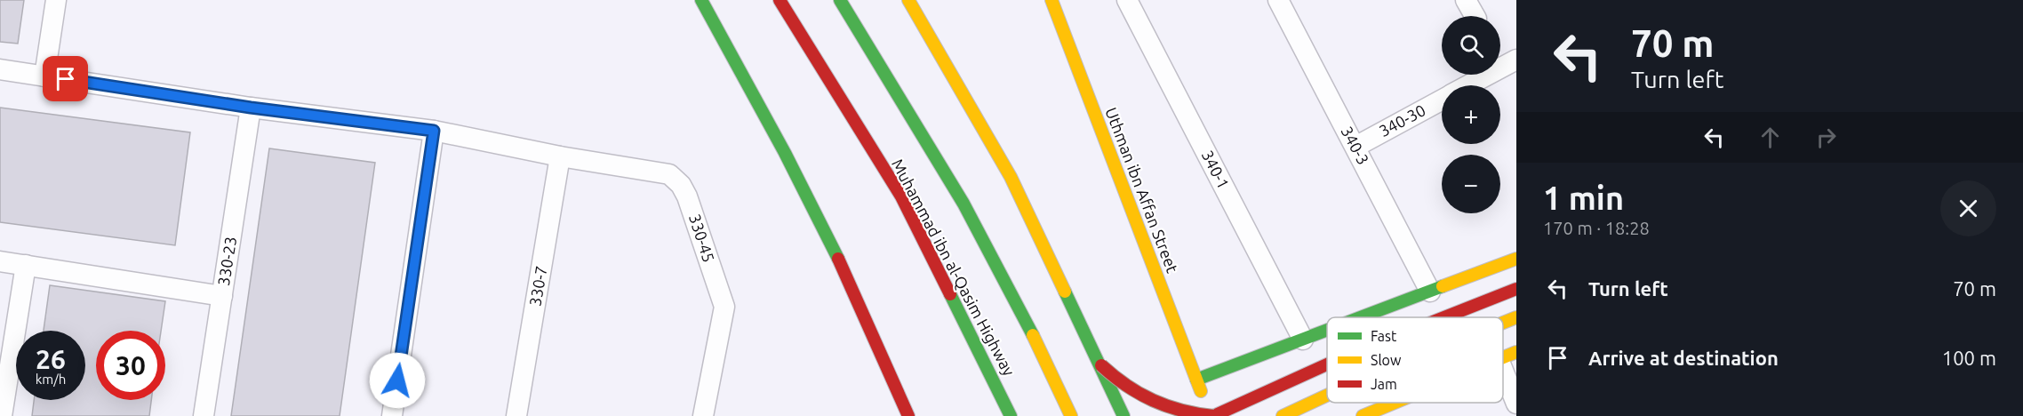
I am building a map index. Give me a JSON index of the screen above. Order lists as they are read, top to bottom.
{
  "streets": {
    "main road": ["Uthman ibn Affan Street", "Muhammad ibn al-Qasim Highway"],
    "street": [
      "340-30",
      "340-3",
      "340-1",
      "330-45",
      "330-23",
      "330-7"
    ]
  },
  "crossings": [
    ["340-30", "340-3"],
    ["340-1", "Uthman ibn Affan Street"],
    ["330-45", "330-23"],
    ["330-45", "330-7"]
  ],
  "legend": ["Fast", "Slow", "Jam"],
  "page": {
    "turn": ["70 m", "Turn left"],
    "map_buttons": ["+", "−"],
    "heading": ["1 min", "170 m · 18:28"],
    "list": [
      {
        "name": "Turn left",
        "value": "70 m"
      },
      {
        "name": "Arrive at destination",
        "value": "100 m"
      }
    ],
    "speed": "26 km/h",
    "limit": "30"
  }
}
